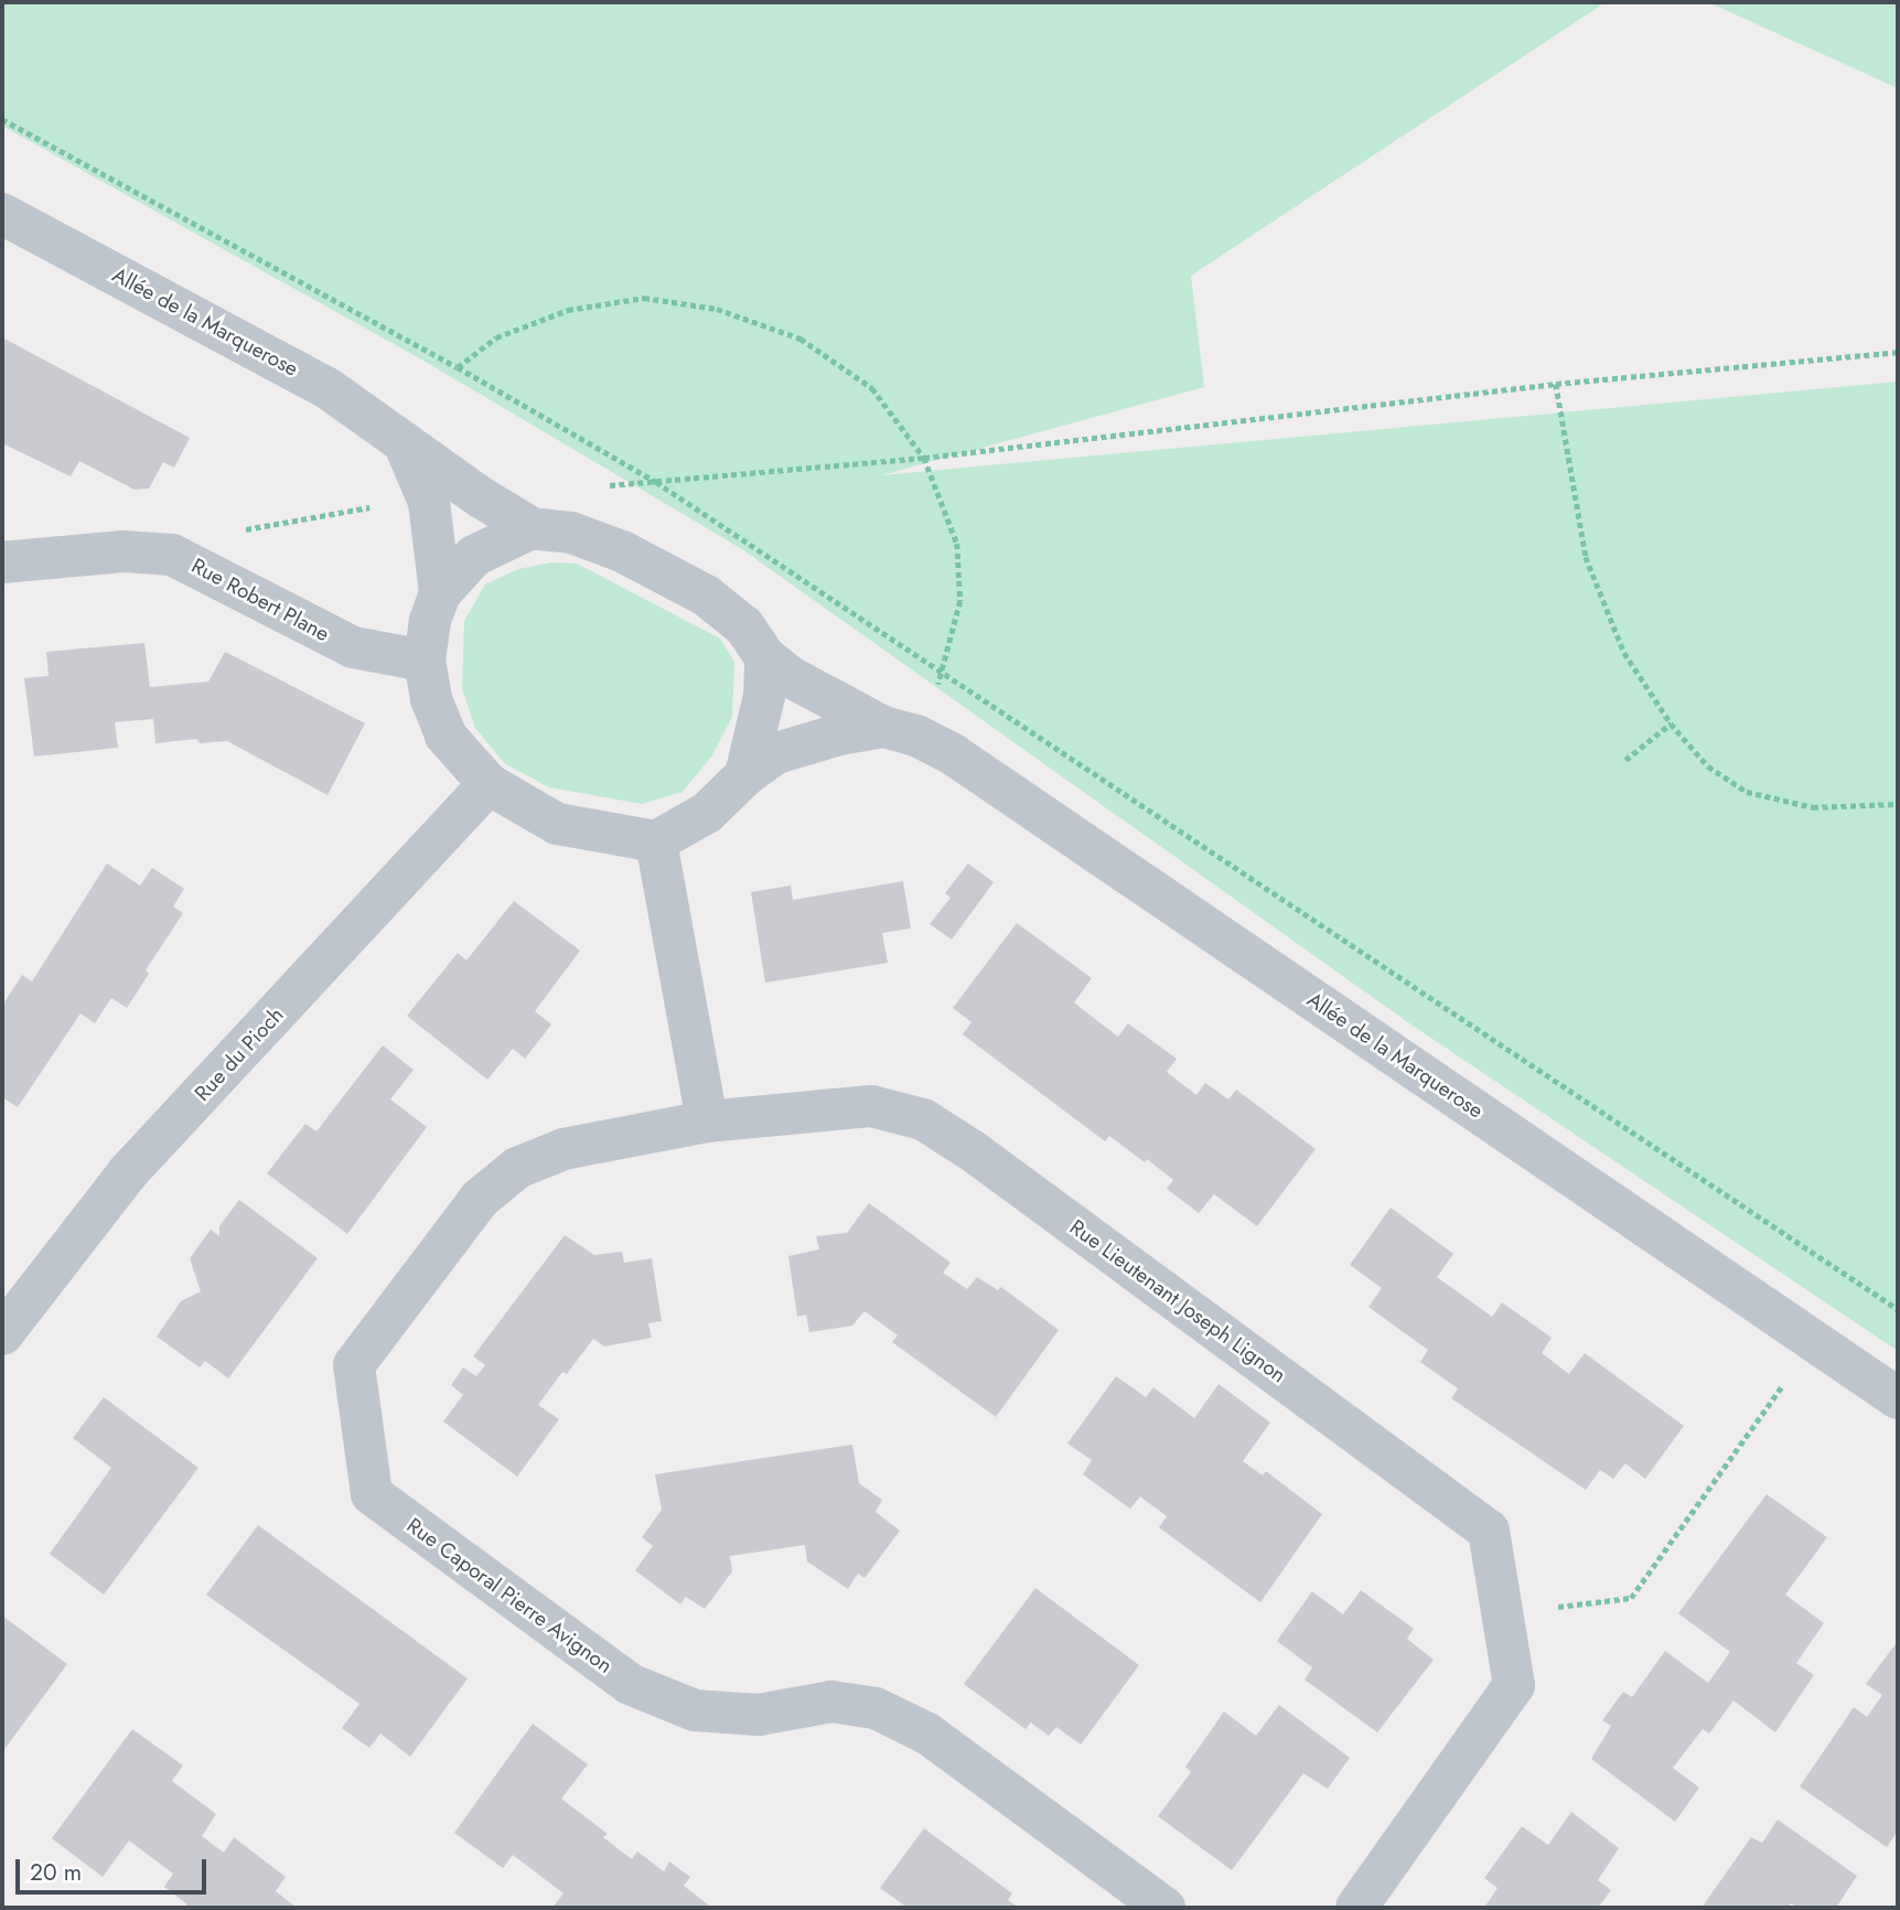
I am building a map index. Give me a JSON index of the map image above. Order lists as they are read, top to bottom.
{
  "streets": {
    "street": [
      "Allée de la Marquerose",
      "Rue Robert Plane",
      "Rue du Pioch",
      "Rue Lieutenant Joseph Lignon",
      "Rue Caporal Pierre Avignon"
    ]
  },
  "crossings": [
    ["Rue Lieutenant Joseph Lignon", "Rue Caporal Pierre Avignon"]
  ],
  "scale_bar": "20 m"
}
